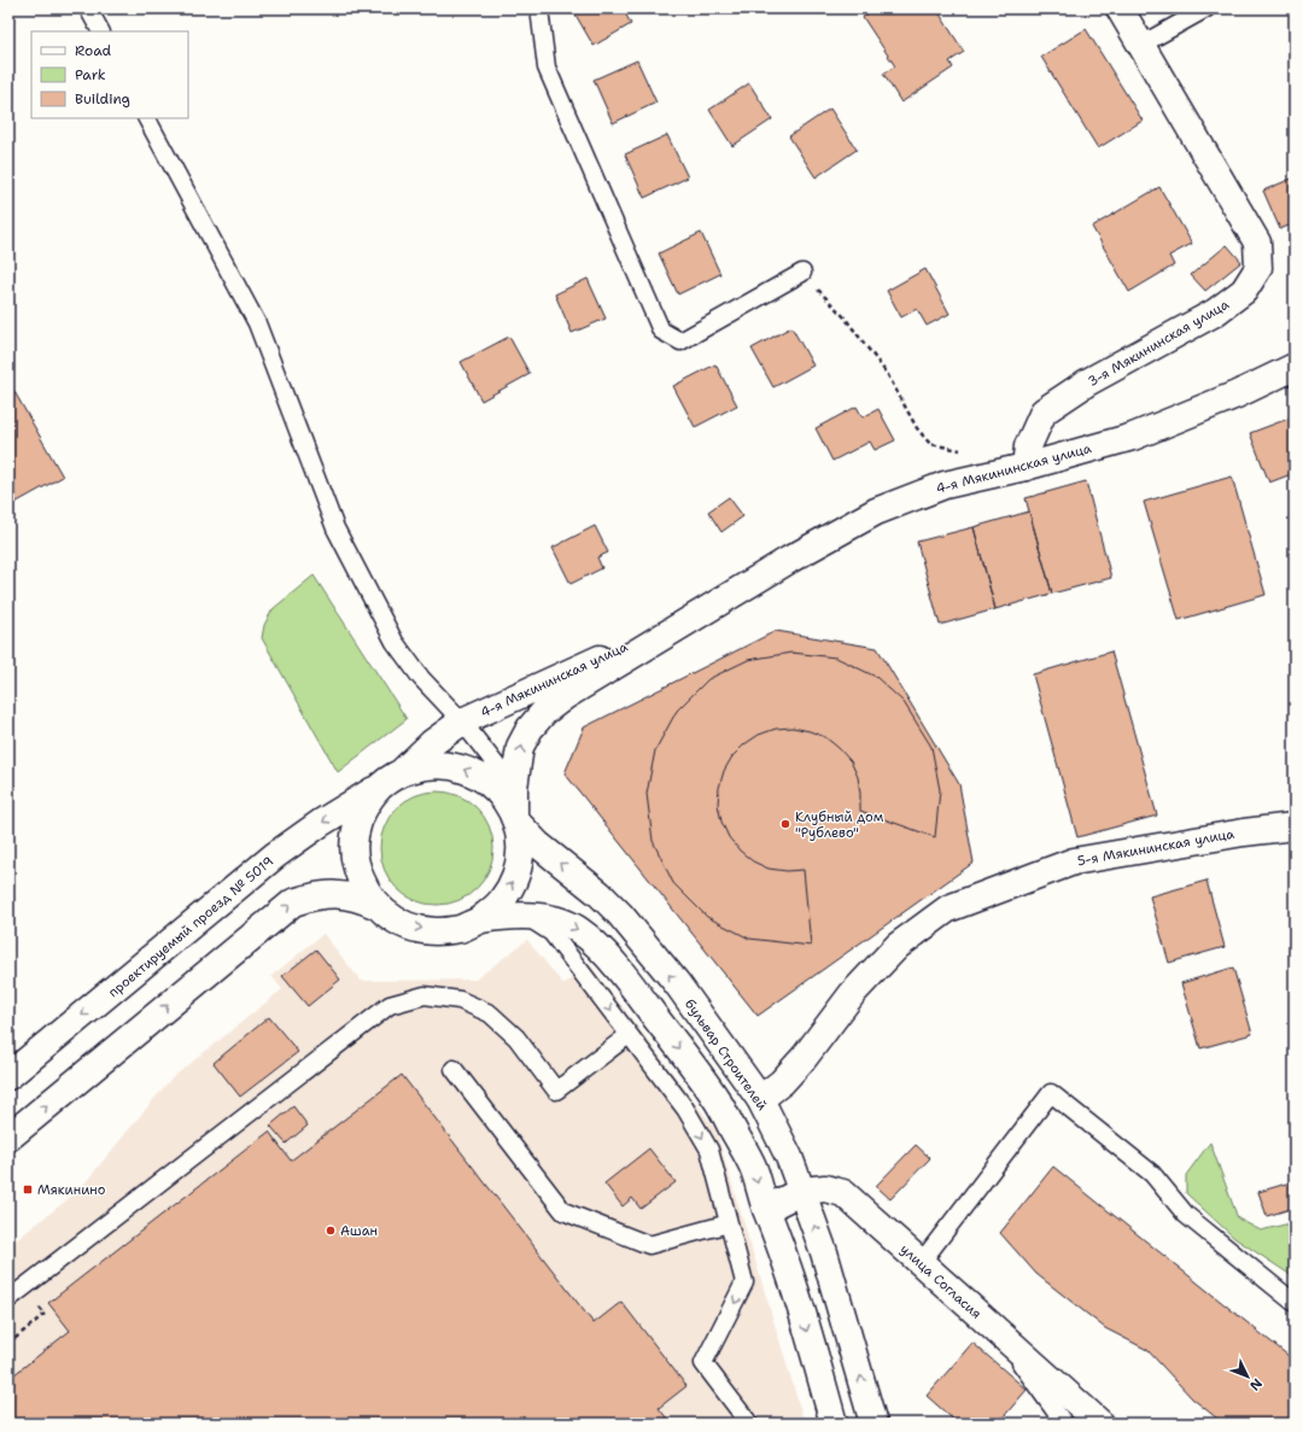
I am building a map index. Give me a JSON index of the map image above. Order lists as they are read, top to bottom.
{
  "streets": {
    "street": [
      "3-я Мякининская улица",
      "4-я Мякининская улица",
      "5-я Мякининская улица",
      "проектируемый проезд № 5019",
      "бульвар Строителей",
      "улица Согласия"
    ]
  },
  "crossings": [
    ["3-я Мякининская улица", "4-я Мякининская улица"],
    ["4-я Мякининская улица", "проектируемый проезд № 5019"],
    ["4-я Мякининская улица", "бульвар Строителей"],
    ["5-я Мякининская улица", "бульвар Строителей"],
    ["проектируемый проезд № 5019", "бульвар Строителей"],
    ["бульвар Строителей", "улица Согласия"]
  ],
  "places": {
    "other": ["Клубный дом \"Рублево\"", "Ашан"],
    "transit": ["Мякинино"]
  },
  "legend": ["Road", "Park", "Building"],
  "north": "bottom right"
}
